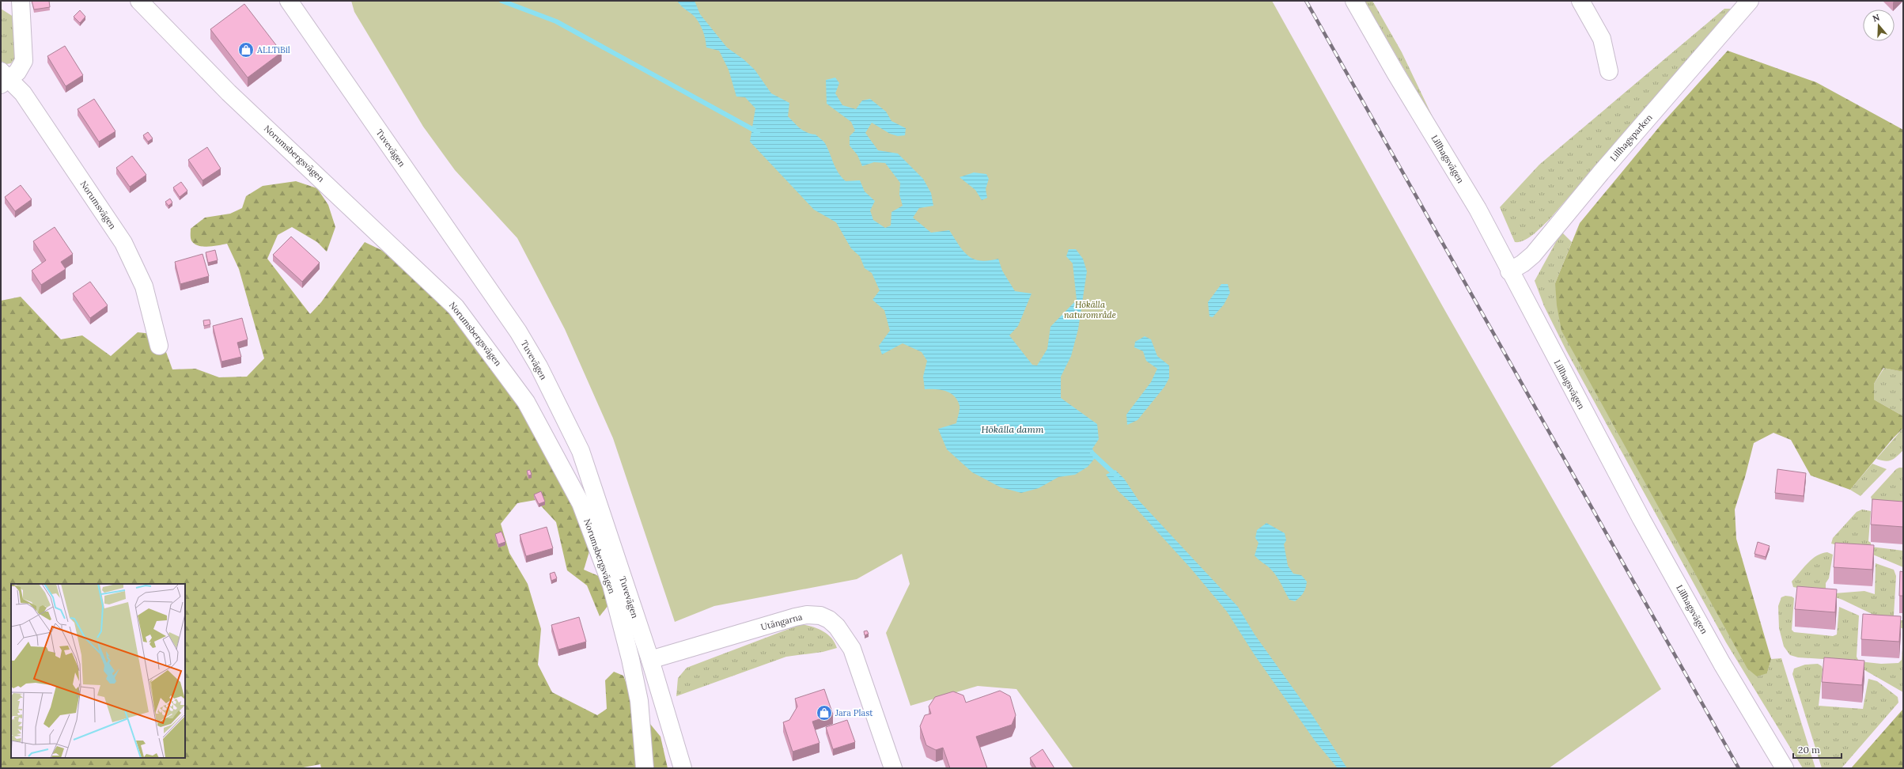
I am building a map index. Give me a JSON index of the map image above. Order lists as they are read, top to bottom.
{
  "streets": {
    "street": [
      "Lillhagsparken",
      "Tuvevägen",
      "Norumsbergsvägen",
      "Lillhagsvägen",
      "Norumsvägen",
      "Utängarna"
    ]
  },
  "crossings": [
    ["Lillhagsparken", "Lillhagsvägen"],
    ["Tuvevägen", "Utängarna"]
  ],
  "water": ["Hökälla damm"],
  "parks": ["Hökälla naturområde"],
  "places": {
    "shop": ["ALLTiBil", "Jara Plast"]
  },
  "scale_bar": "20 m",
  "north": "top"
}
